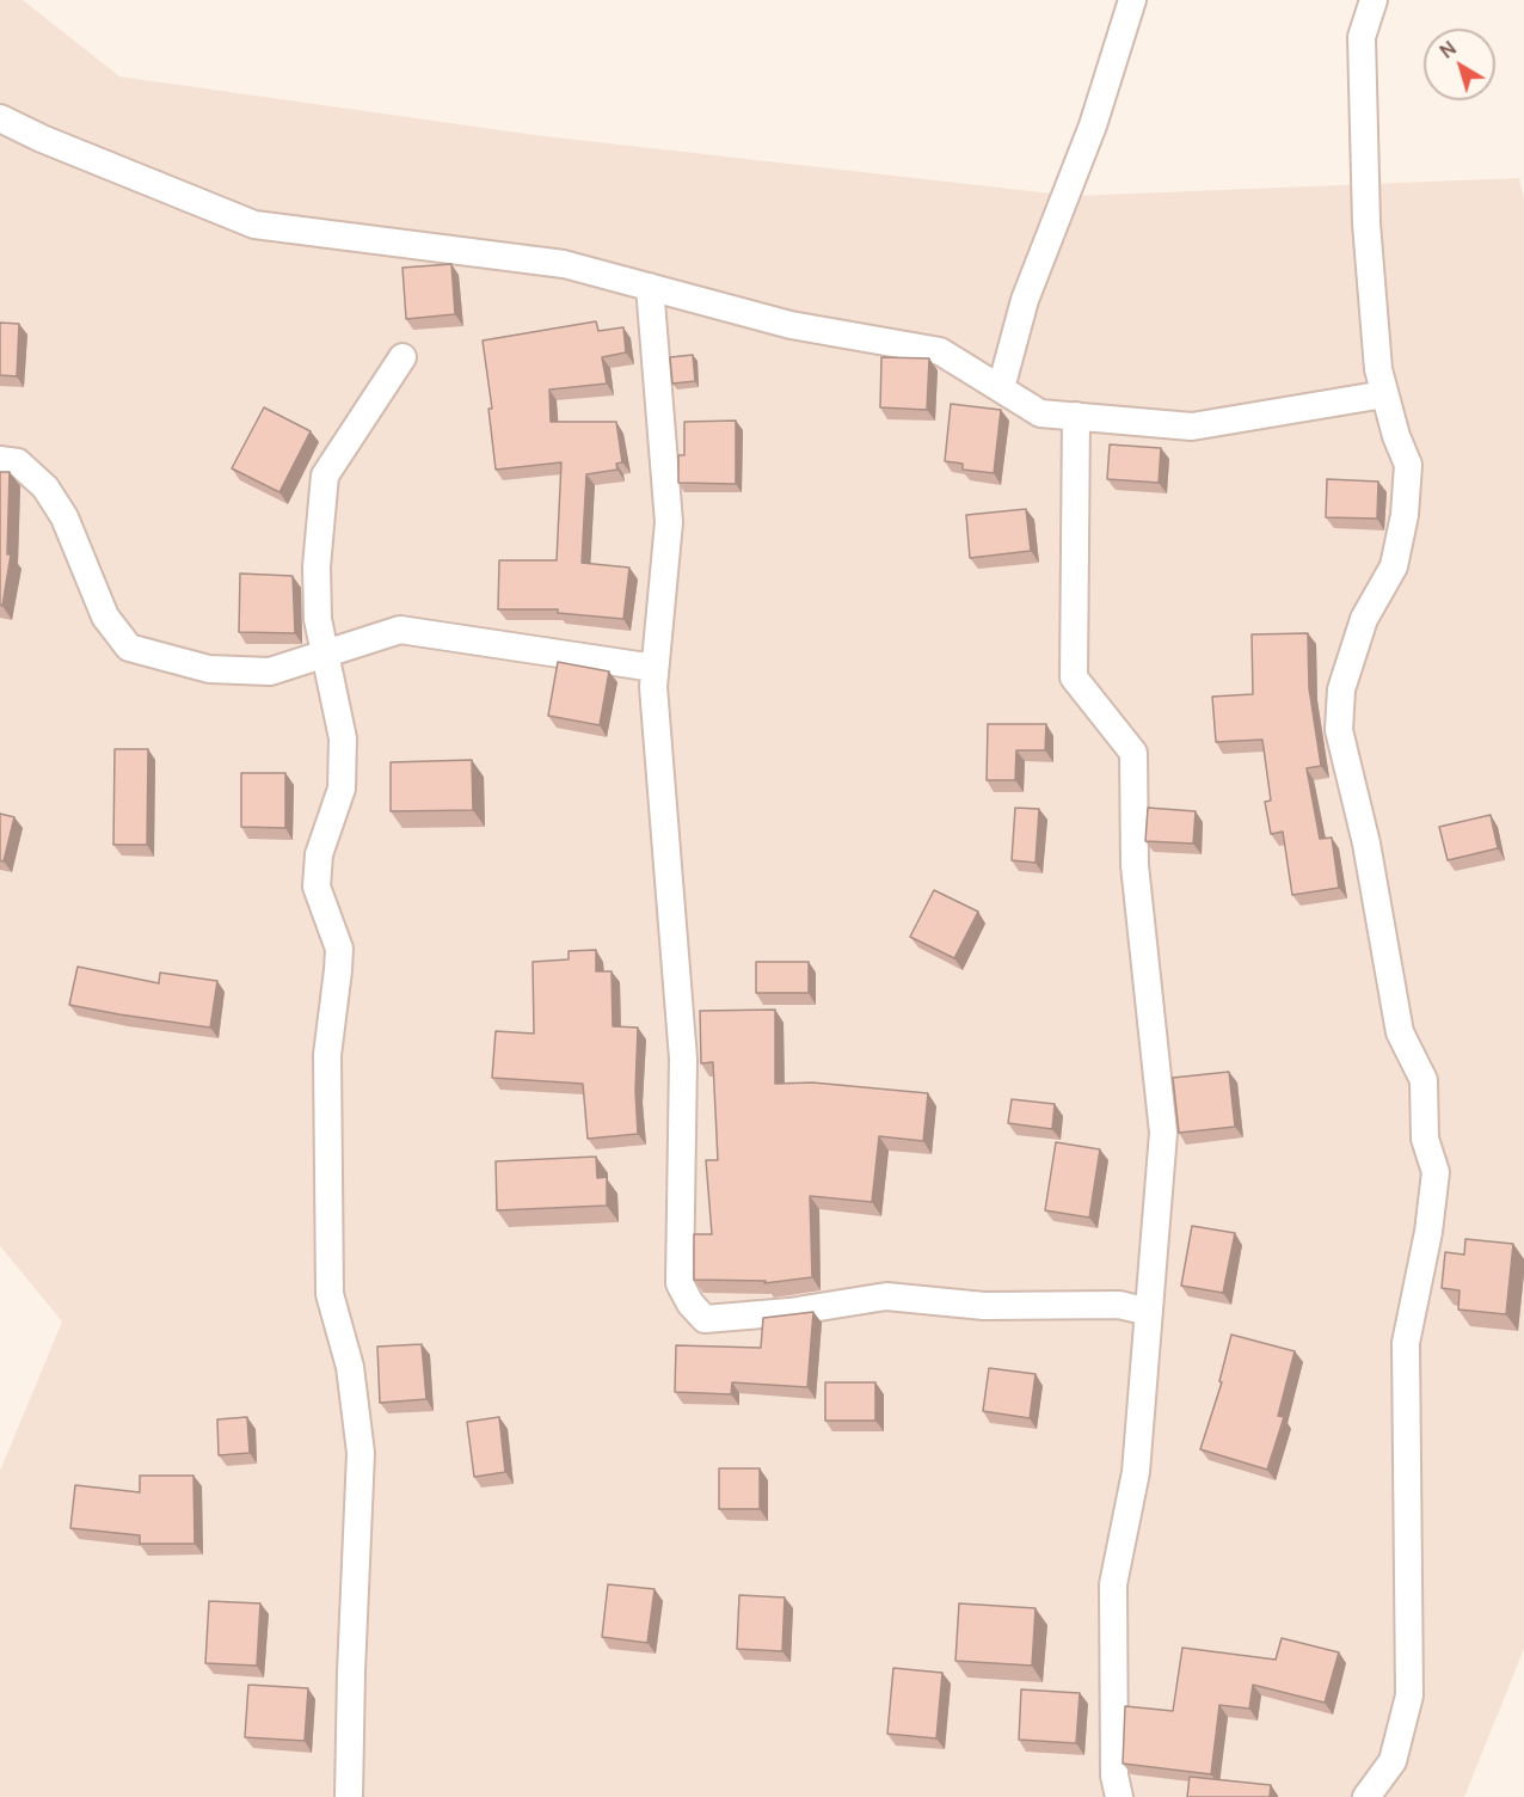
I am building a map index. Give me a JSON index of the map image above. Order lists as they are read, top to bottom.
{
  "north": "top left"
}
